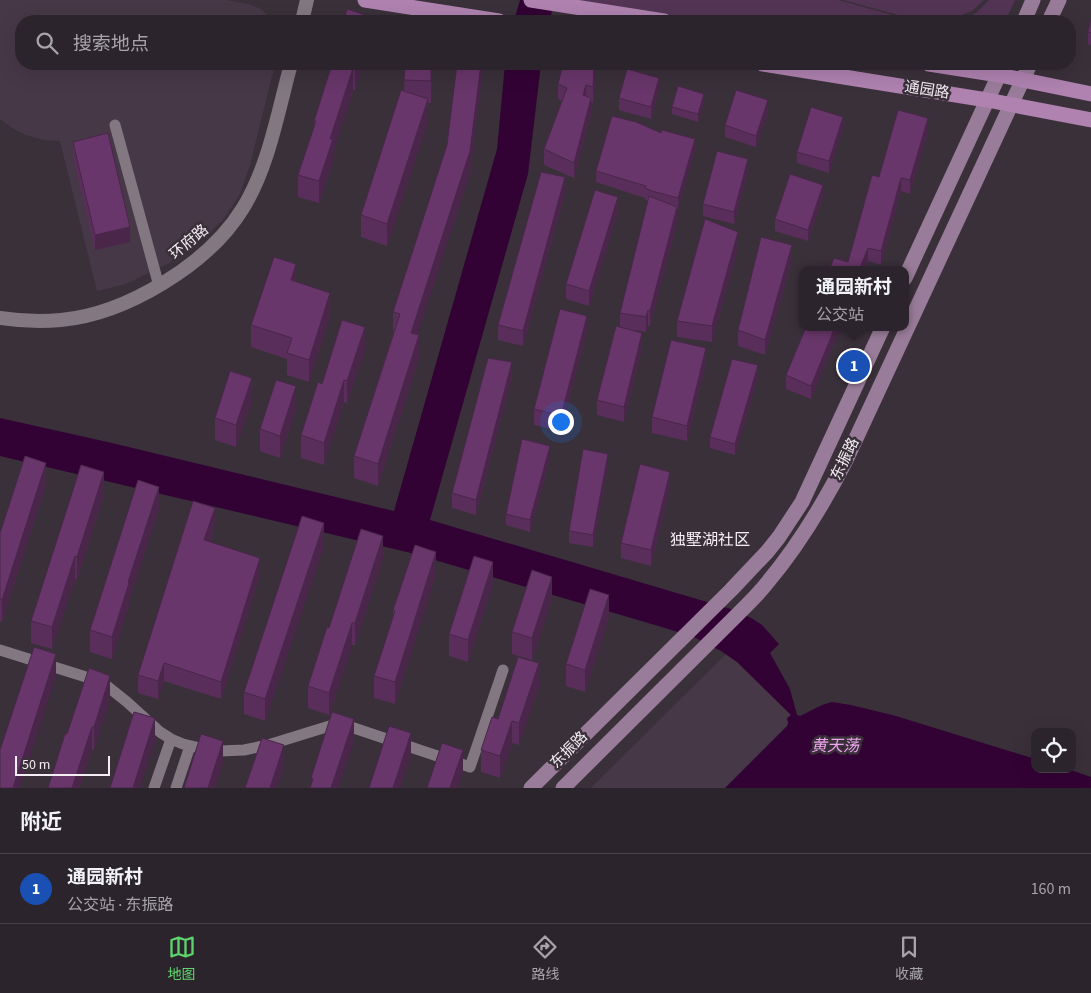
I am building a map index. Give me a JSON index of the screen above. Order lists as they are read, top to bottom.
{
  "streets": {
    "main road": ["通园路", "东振路"],
    "street": ["环府路"]
  },
  "crossings": [
    ["通园路", "东振路"]
  ],
  "districts": ["独墅湖社区"],
  "water": ["黄天荡"],
  "scale_bar": "50 m",
  "page": {
    "search": "搜索地点",
    "popup": ["通园新村", "公交站"],
    "pins": "1",
    "scale": "50 m",
    "heading": "附近",
    "list": [
      {
        "mark": "1",
        "name": "通园新村",
        "note": "公交站 · 东振路",
        "value": "160 m"
      }
    ],
    "nav": ["地图", "路线", "收藏"]
  }
}
